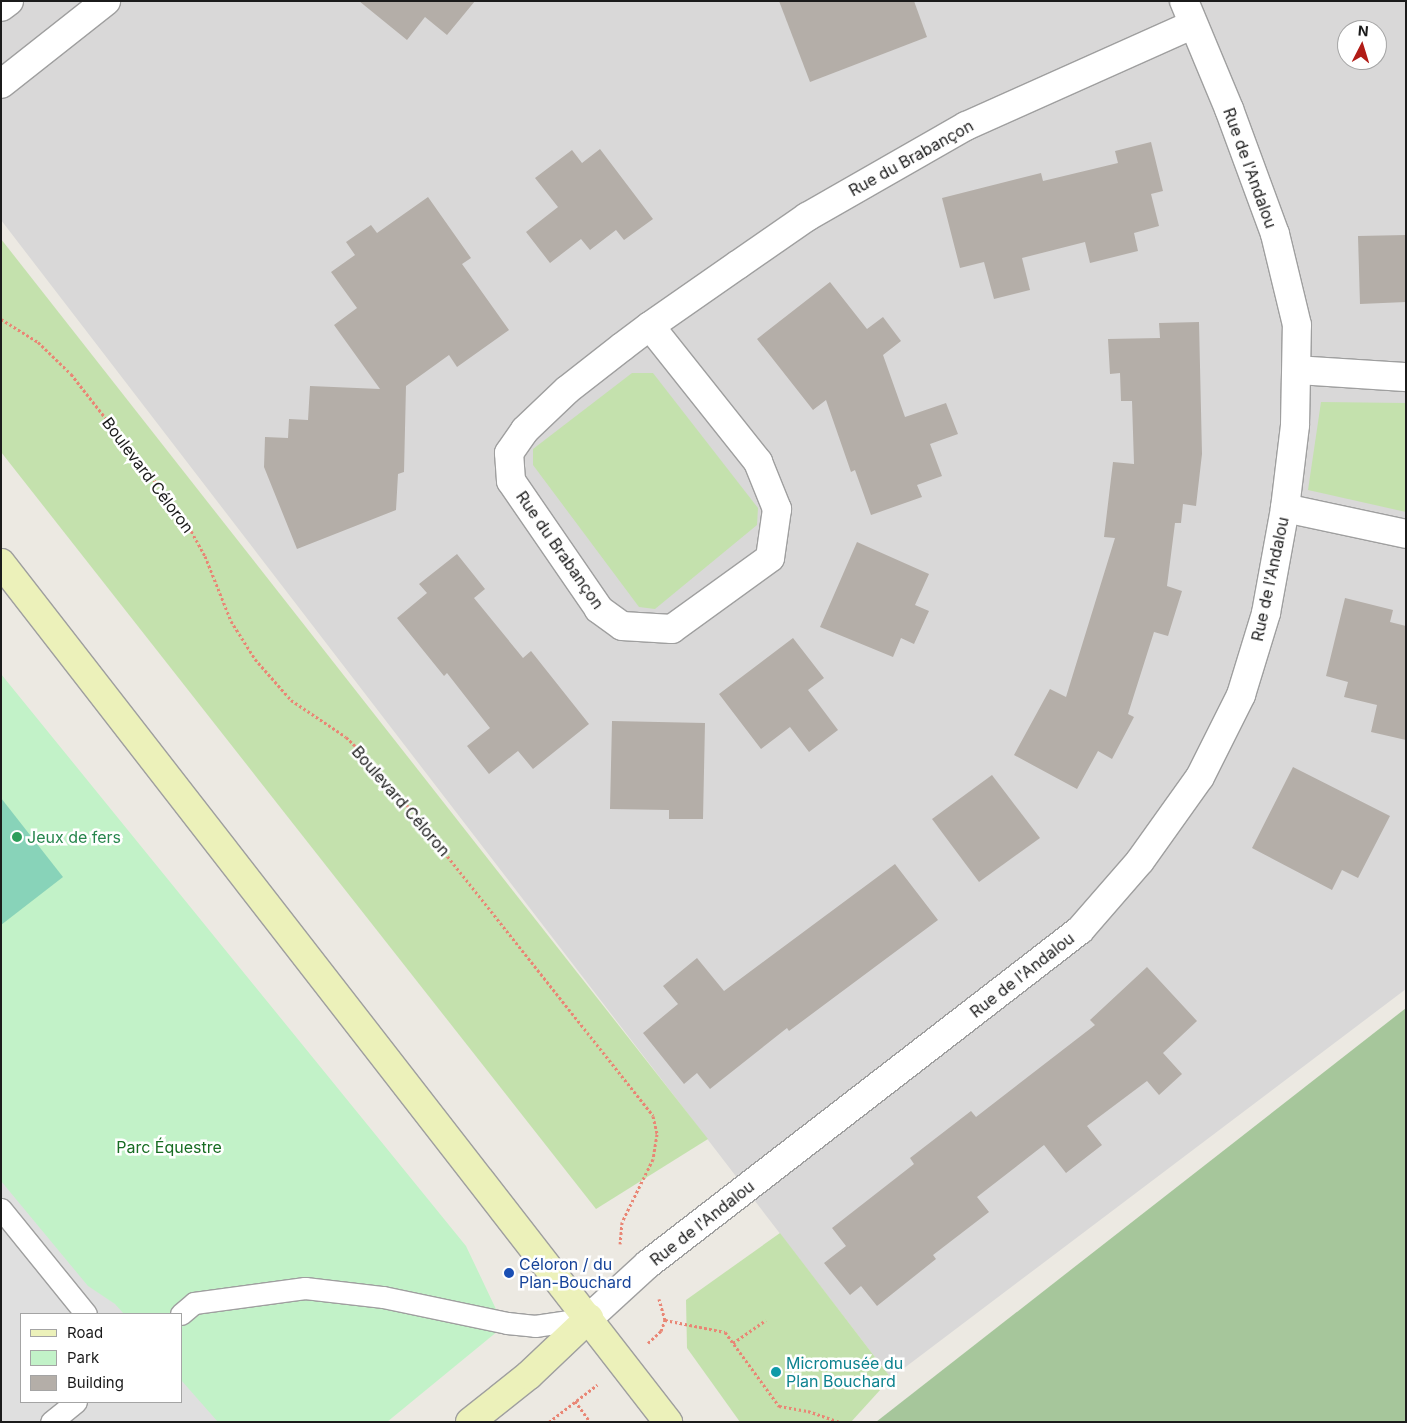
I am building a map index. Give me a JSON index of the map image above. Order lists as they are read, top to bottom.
{
  "streets": {
    "street": ["Rue du Brabançon", "Rue de l'Andalou"],
    "path": ["Boulevard Céloron"]
  },
  "crossings": [
    ["Rue du Brabançon", "Rue de l'Andalou"]
  ],
  "parks": ["Parc Équestre"],
  "places": ["Jeux de fers", "Céloron / du Plan-Bouchard", "Micromusée du Plan Bouchard"],
  "legend": ["Road", "Park", "Building"],
  "north": "top"
}
